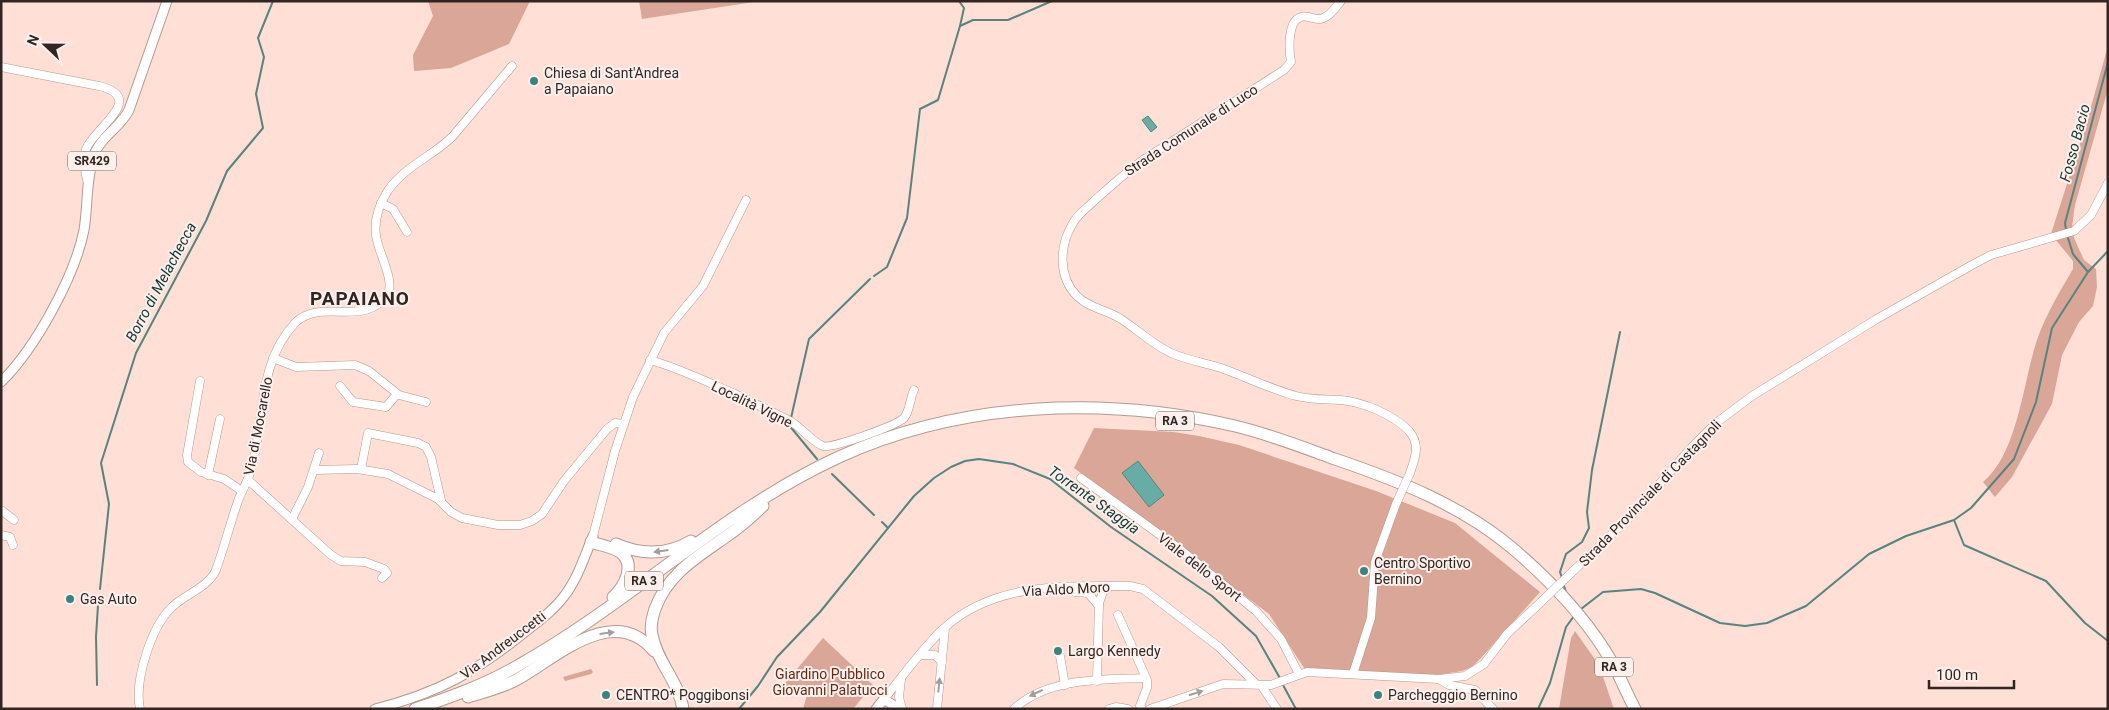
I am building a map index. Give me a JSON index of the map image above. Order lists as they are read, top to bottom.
{
  "streets": {
    "highway": ["RA 3"],
    "main road": ["SR429", "Via Andreuccetti"],
    "street": [
      "Strada Comunale di Luco",
      "Località Vigne",
      "Via di Mocarello",
      "Strada Provinciale di Castagnoli",
      "Viale dello Sport",
      "Via Aldo Moro"
    ]
  },
  "crossings": [
    ["Strada Comunale di Luco", "Strada Provinciale di Castagnoli"],
    ["Strada Provinciale di Castagnoli", "Viale dello Sport"],
    ["Strada Provinciale di Castagnoli", "Via Aldo Moro"]
  ],
  "districts": ["PAPAIANO"],
  "water": ["Fosso Bacio", "Borro di Melachecca", "Torrente Staggia"],
  "parks": ["Giardino Pubblico Giovanni Palatucci"],
  "places": [
    "Chiesa di Sant'Andrea a Papaiano",
    "Centro Sportivo Bernino",
    "Gas Auto",
    "Largo Kennedy",
    "CENTRO* Poggibonsi",
    "Parchegggio Bernino"
  ],
  "scale_bar": "100 m",
  "north": "left"
}
